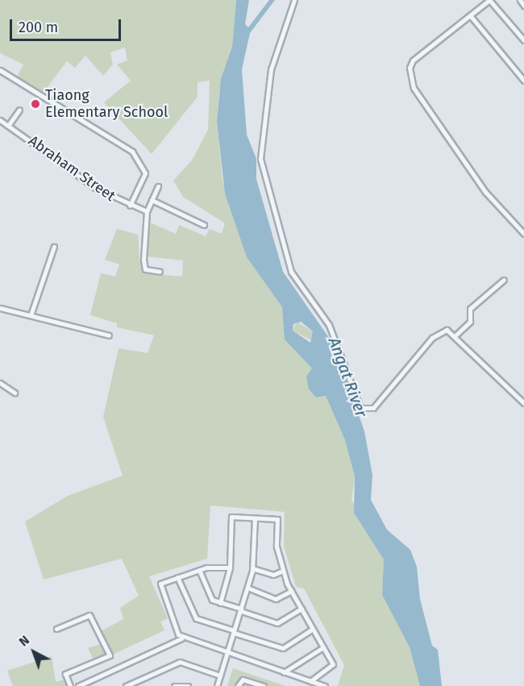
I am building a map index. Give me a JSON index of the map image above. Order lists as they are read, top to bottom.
{
  "streets": {
    "street": ["Abraham Street"]
  },
  "water": ["Angat River"],
  "places": ["Tiaong Elementary School"],
  "scale_bar": "200 m",
  "north": "top left"
}
